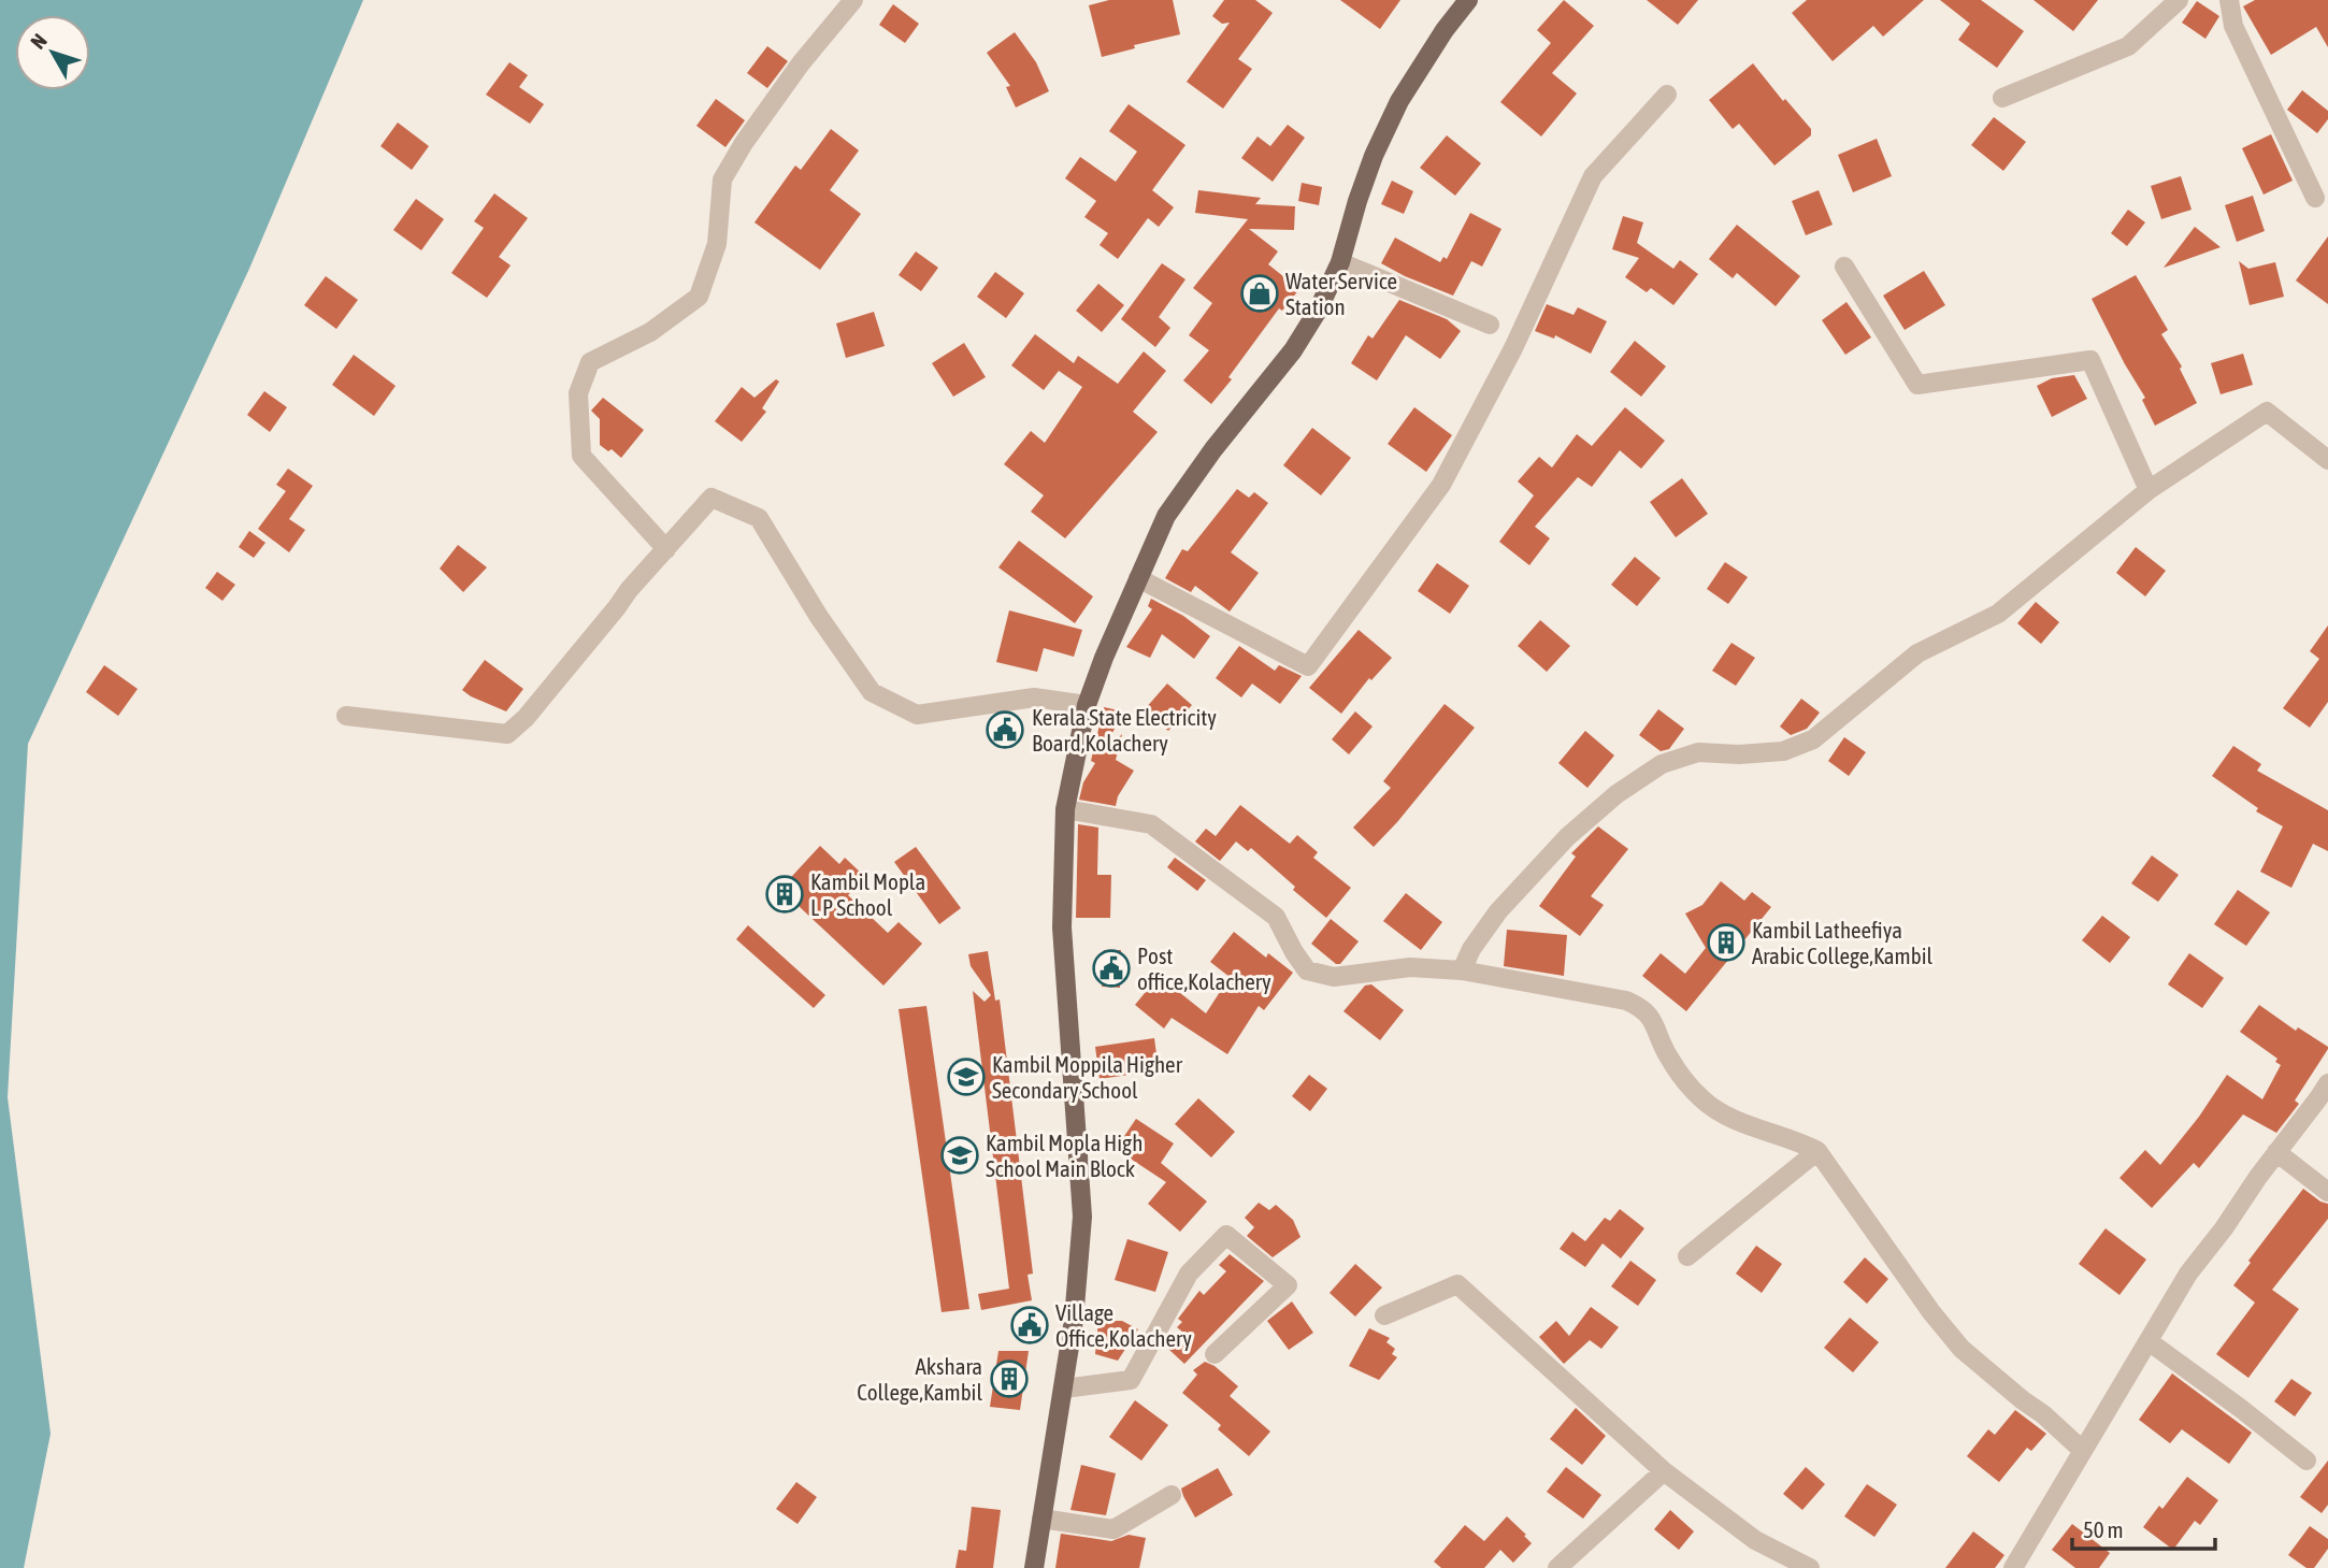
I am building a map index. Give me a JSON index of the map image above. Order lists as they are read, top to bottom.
{
  "places": {
    "shop": ["Water Service Station"],
    "public building": ["Kerala State Electricity Board,Kolachery", "Post office,Kolachery", "Village Office,Kolachery"],
    "building": ["Kambil Mopla L P School", "Kambil Latheefiya Arabic College,Kambil", "Akshara College,Kambil"],
    "school or university": ["Kambil Moppila Higher Secondary School", "Kambil Mopla High School Main Block"]
  },
  "scale_bar": "50 m",
  "north": "top left"
}
